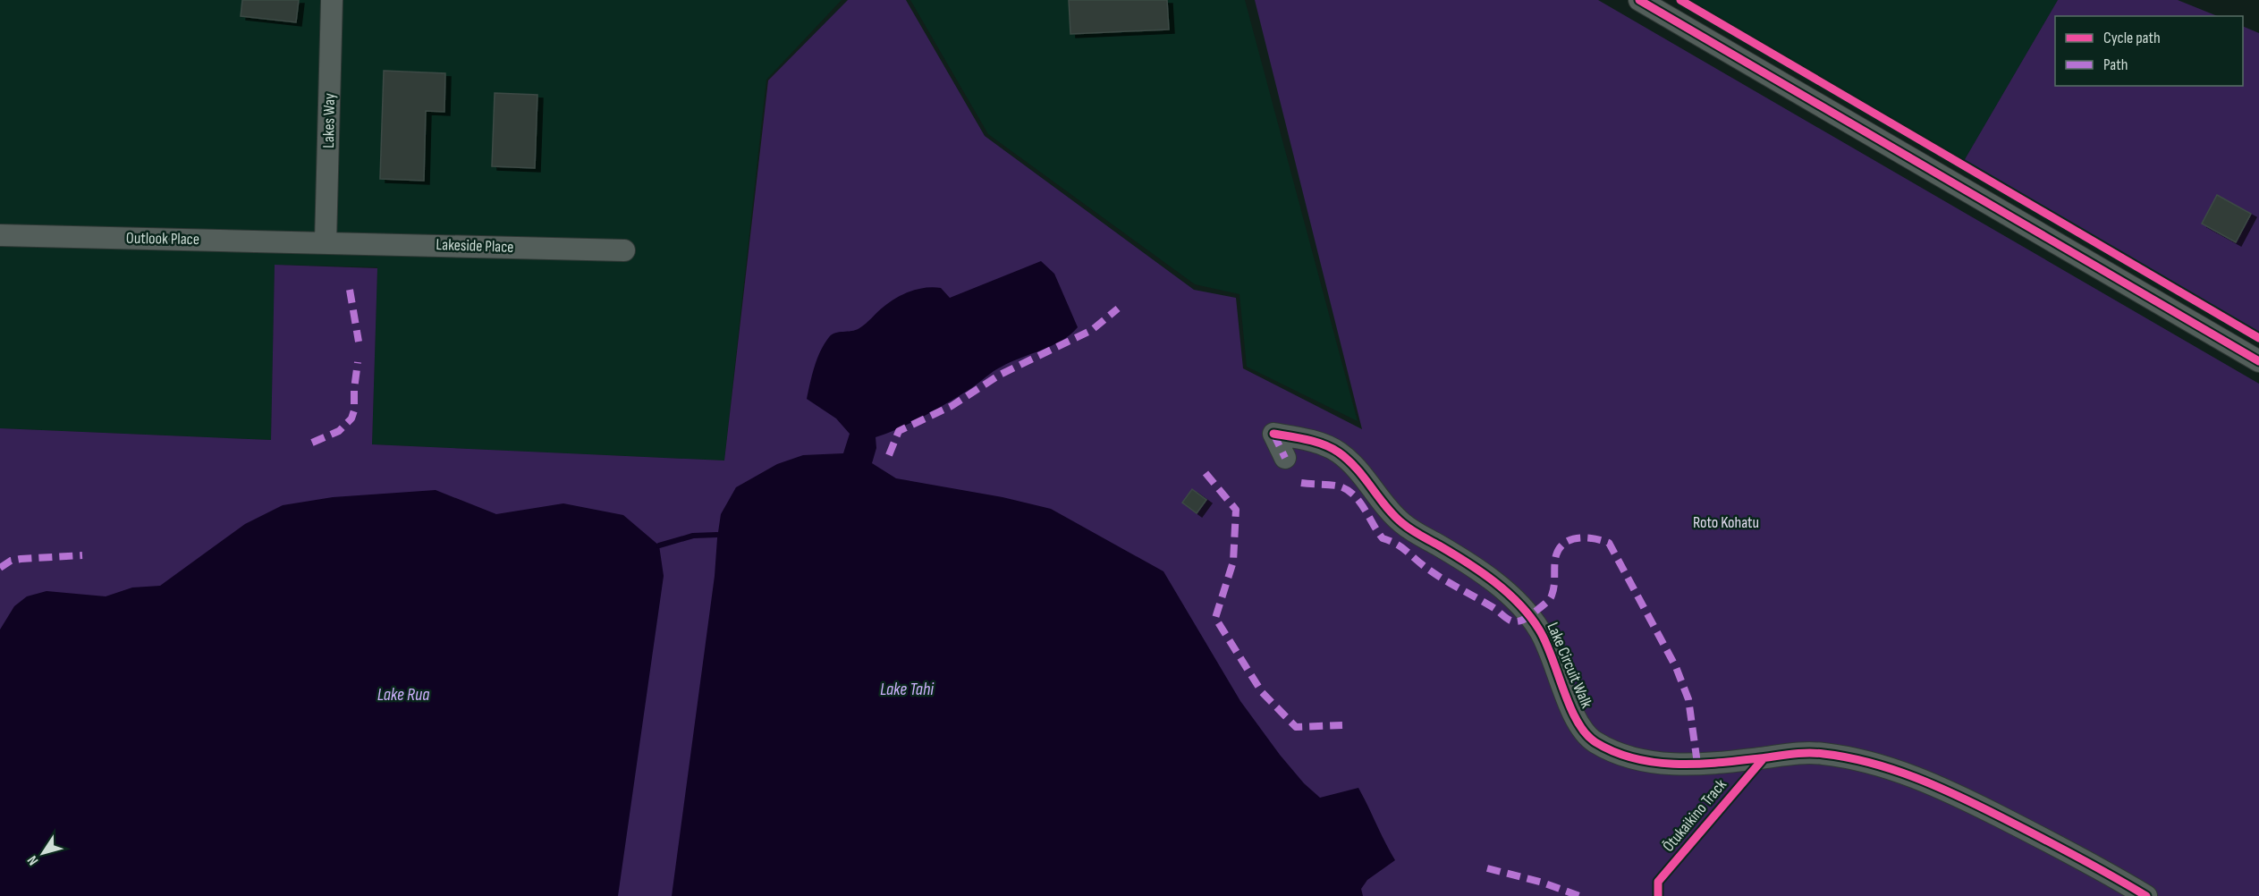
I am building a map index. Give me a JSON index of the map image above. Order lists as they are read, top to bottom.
{
  "streets": {
    "street": [
      "Lakes Way",
      "Outlook Place",
      "Lakeside Place",
      "Lake Circuit Walk"
    ],
    "cycle path": ["Ōtukaikino Track"]
  },
  "crossings": [
    ["Lakes Way", "Outlook Place"],
    ["Lakes Way", "Lakeside Place"],
    ["Outlook Place", "Lakeside Place"]
  ],
  "water": ["Lake Tahi", "Lake Rua"],
  "parks": ["Roto Kohatu"],
  "legend": ["Cycle path", "Path"],
  "north": "bottom left"
}
